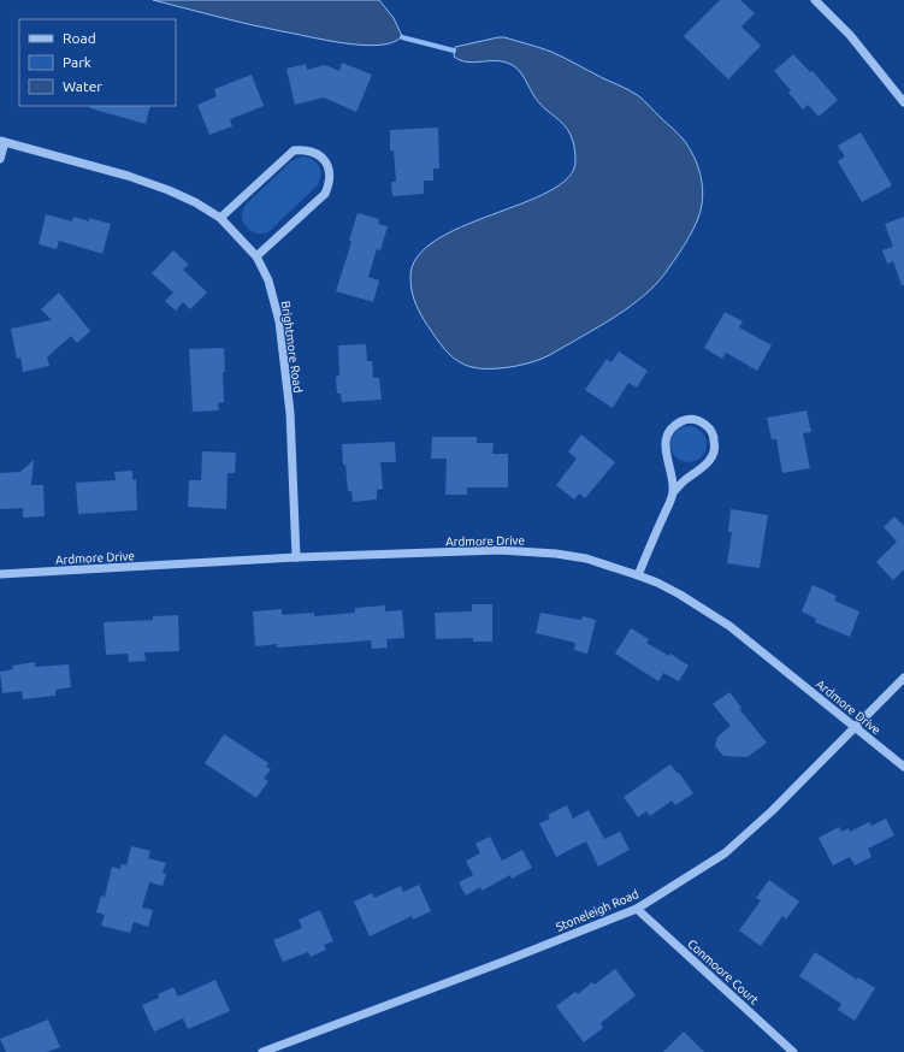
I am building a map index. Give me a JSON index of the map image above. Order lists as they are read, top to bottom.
{
  "streets": {
    "street": [
      "Brightmore Road",
      "Ardmore Drive",
      "Stoneleigh Road",
      "Conmoore Court"
    ]
  },
  "crossings": [
    ["Brightmore Road", "Ardmore Drive"],
    ["Ardmore Drive", "Stoneleigh Road"],
    ["Stoneleigh Road", "Conmoore Court"]
  ],
  "legend": ["Road", "Park", "Water"]
}
